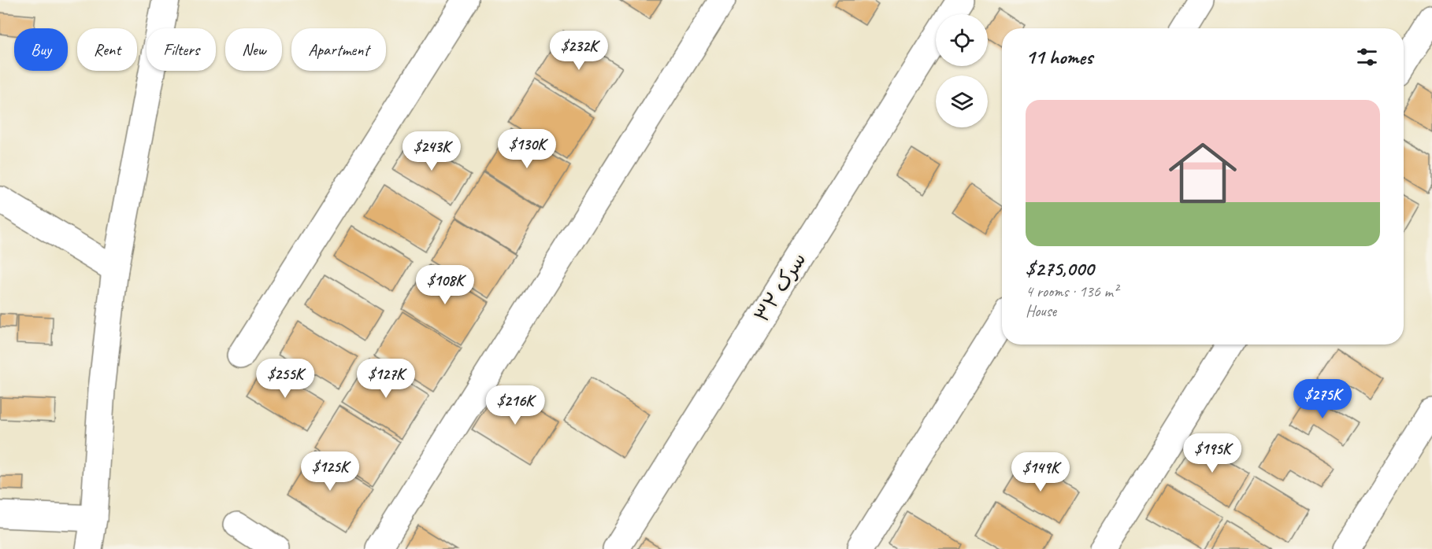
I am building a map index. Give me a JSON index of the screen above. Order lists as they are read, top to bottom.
{
  "streets": {
    "street": ["سرک ۳۲"]
  },
  "page": {
    "chip": [
      "Buy",
      "Rent",
      "Filters",
      "New",
      "Apartment"
    ],
    "heading": "11 homes",
    "price": [
      "$232K",
      "$130K",
      "$243K",
      "$108K",
      "$255K",
      "$127K",
      "$275K",
      "$216K",
      "$195K",
      "$125K",
      "$149K"
    ],
    "list": [
      {
        "name": "$275,000",
        "note": "4 rooms · 136 m² · House"
      }
    ]
  }
}
